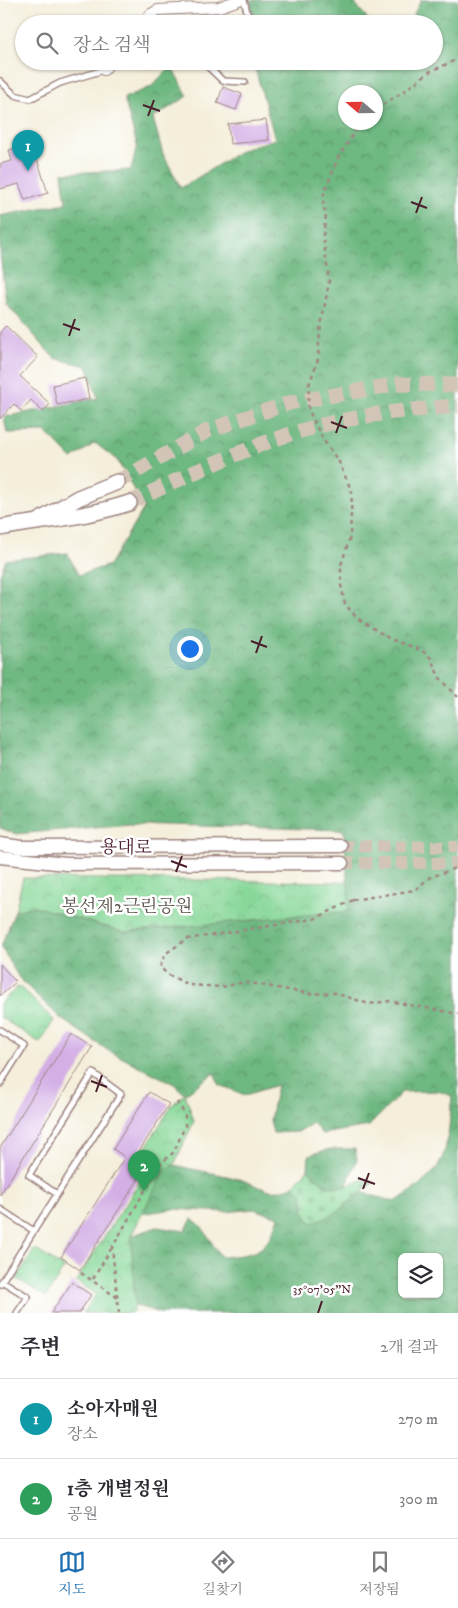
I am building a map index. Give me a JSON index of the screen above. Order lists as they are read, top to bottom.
{
  "streets": {
    "street": ["용대로"]
  },
  "parks": ["봉선제2근린공원"],
  "north": "left",
  "page": {
    "search": "장소 검색",
    "pins": ["1", "2"],
    "heading": ["주변", "2개 결과"],
    "list": [
      {
        "mark": "1",
        "name": "소아자매원",
        "note": "장소",
        "value": "270 m"
      },
      {
        "mark": "2",
        "name": "1층 개별정원",
        "note": "공원",
        "value": "300 m"
      }
    ],
    "nav": ["지도", "길찾기", "저장됨"]
  },
  "coordinates": ["35°07'05\"N"]
}
